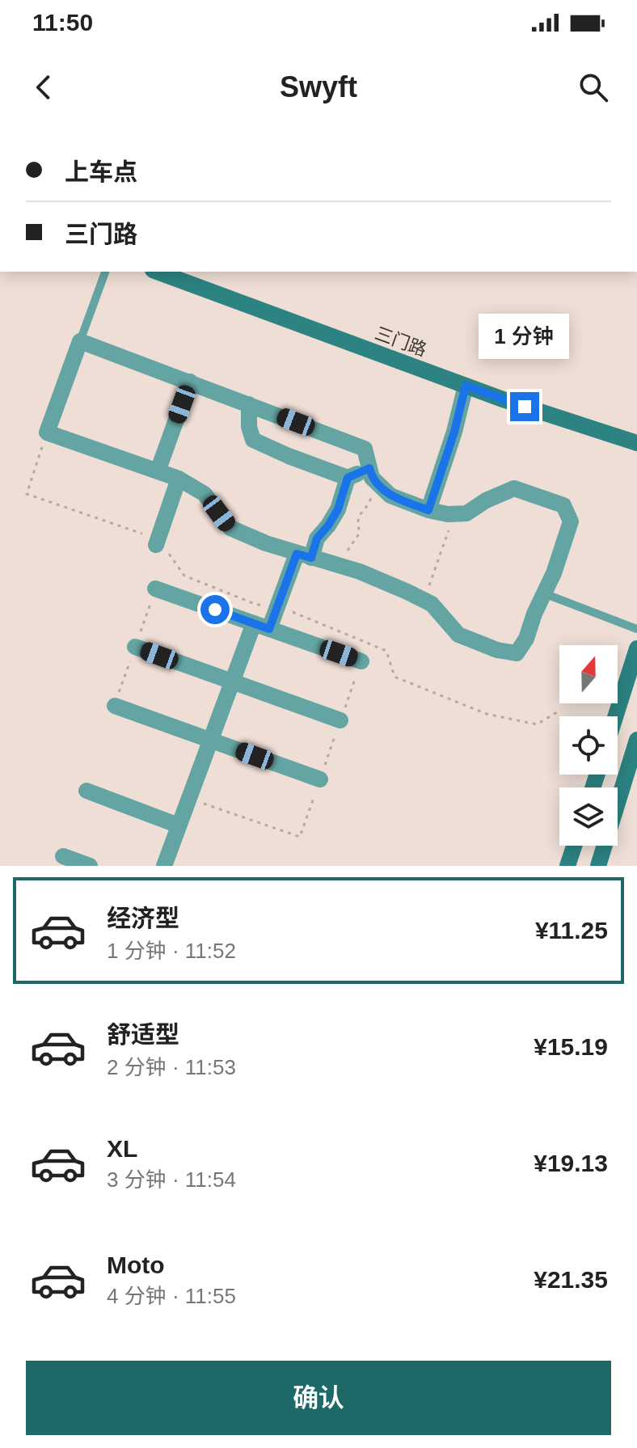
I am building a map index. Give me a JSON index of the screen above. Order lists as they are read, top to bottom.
{
  "streets": {
    "street": ["三门路"]
  },
  "north": "top",
  "page": {
    "status": "11:50",
    "header": "Swyft",
    "banner": ["上车点", "三门路"],
    "bubble": "1 分钟",
    "list": [
      {
        "name": "经济型",
        "note": "1 分钟 · 11:52",
        "value": "¥11.25"
      },
      {
        "name": "舒适型",
        "note": "2 分钟 · 11:53",
        "value": "¥15.19"
      },
      {
        "name": "XL",
        "note": "3 分钟 · 11:54",
        "value": "¥19.13"
      },
      {
        "name": "Moto",
        "note": "4 分钟 · 11:55",
        "value": "¥21.35"
      }
    ],
    "buttons": "确认"
  }
}
